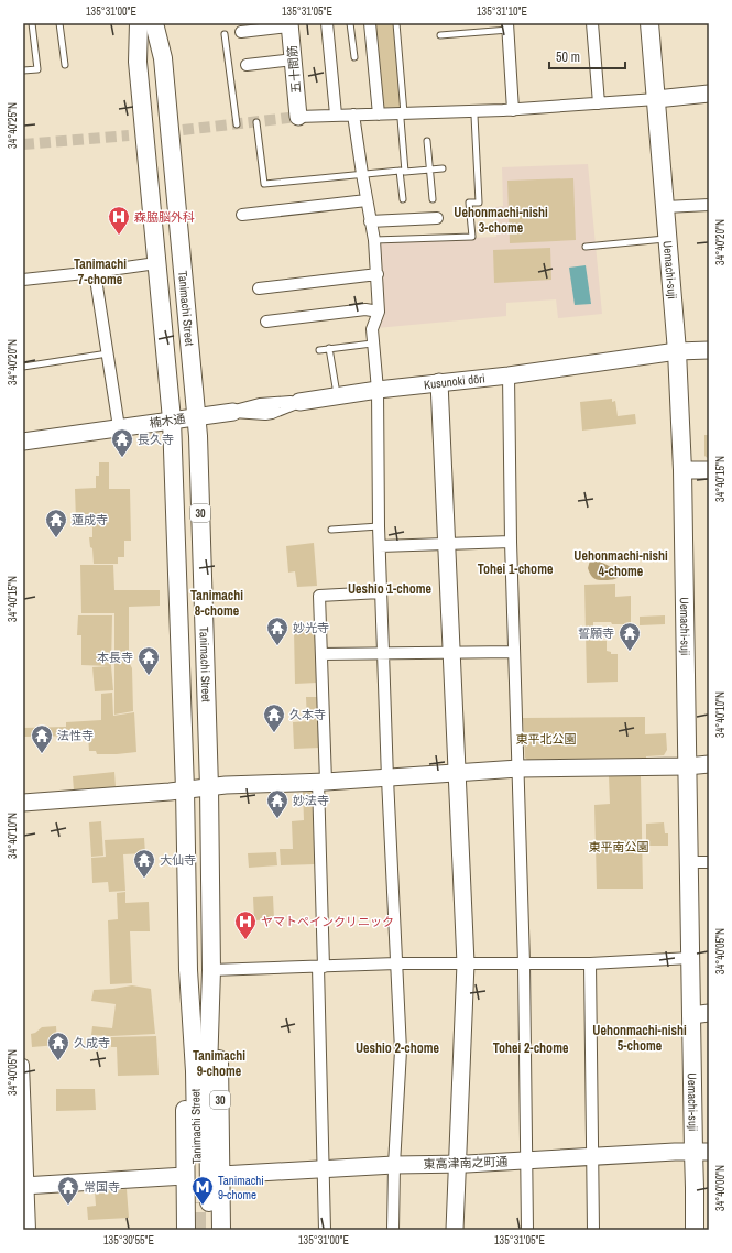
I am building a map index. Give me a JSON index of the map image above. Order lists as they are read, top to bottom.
{
  "streets": {
    "main road": ["Uemachi-suji", "Tanimachi Street", "30"],
    "street": [
      "五十間筋",
      "Kusunoki dōri",
      "楠木通",
      "東高津南之町通"
    ]
  },
  "crossings": [
    ["Uemachi-suji", "Kusunoki dōri"],
    ["Uemachi-suji", "東高津南之町通"],
    ["Tanimachi Street", "楠木通"],
    ["Tanimachi Street", "30"],
    ["Kusunoki dōri", "楠木通"],
    ["30", "東高津南之町通"]
  ],
  "districts": [
    "Uehonmachi-nishi 3-chome",
    "Tanimachi 7-chome",
    "Uehonmachi-nishi 4-chome",
    "Tohei 1-chome",
    "Ueshio 1-chome",
    "Tanimachi 8-chome",
    "Uehonmachi-nishi 5-chome",
    "Ueshio 2-chome",
    "Tohei 2-chome",
    "Tanimachi 9-chome"
  ],
  "parks": ["東平北公園", "東平南公園"],
  "places": {
    "hospital": ["森脇脳外科", "ヤマトペインクリニック"],
    "temple": [
      "長久寺",
      "蓮成寺",
      "妙光寺",
      "誓願寺",
      "本長寺",
      "久本寺",
      "法性寺",
      "妙法寺",
      "大仙寺",
      "久成寺",
      "常国寺"
    ],
    "metro station": ["Tanimachi 9-chome"]
  },
  "scale_bar": "50 m",
  "coordinates": [
    "135°31'00\"E",
    "135°31'05\"E",
    "135°31'10\"E",
    "34°40'25\"N",
    "34°40'20\"N",
    "34°40'15\"N",
    "34°40'10\"N",
    "34°40'05\"N",
    "34°40'00\"N",
    "135°30'55\"E"
  ]
}
